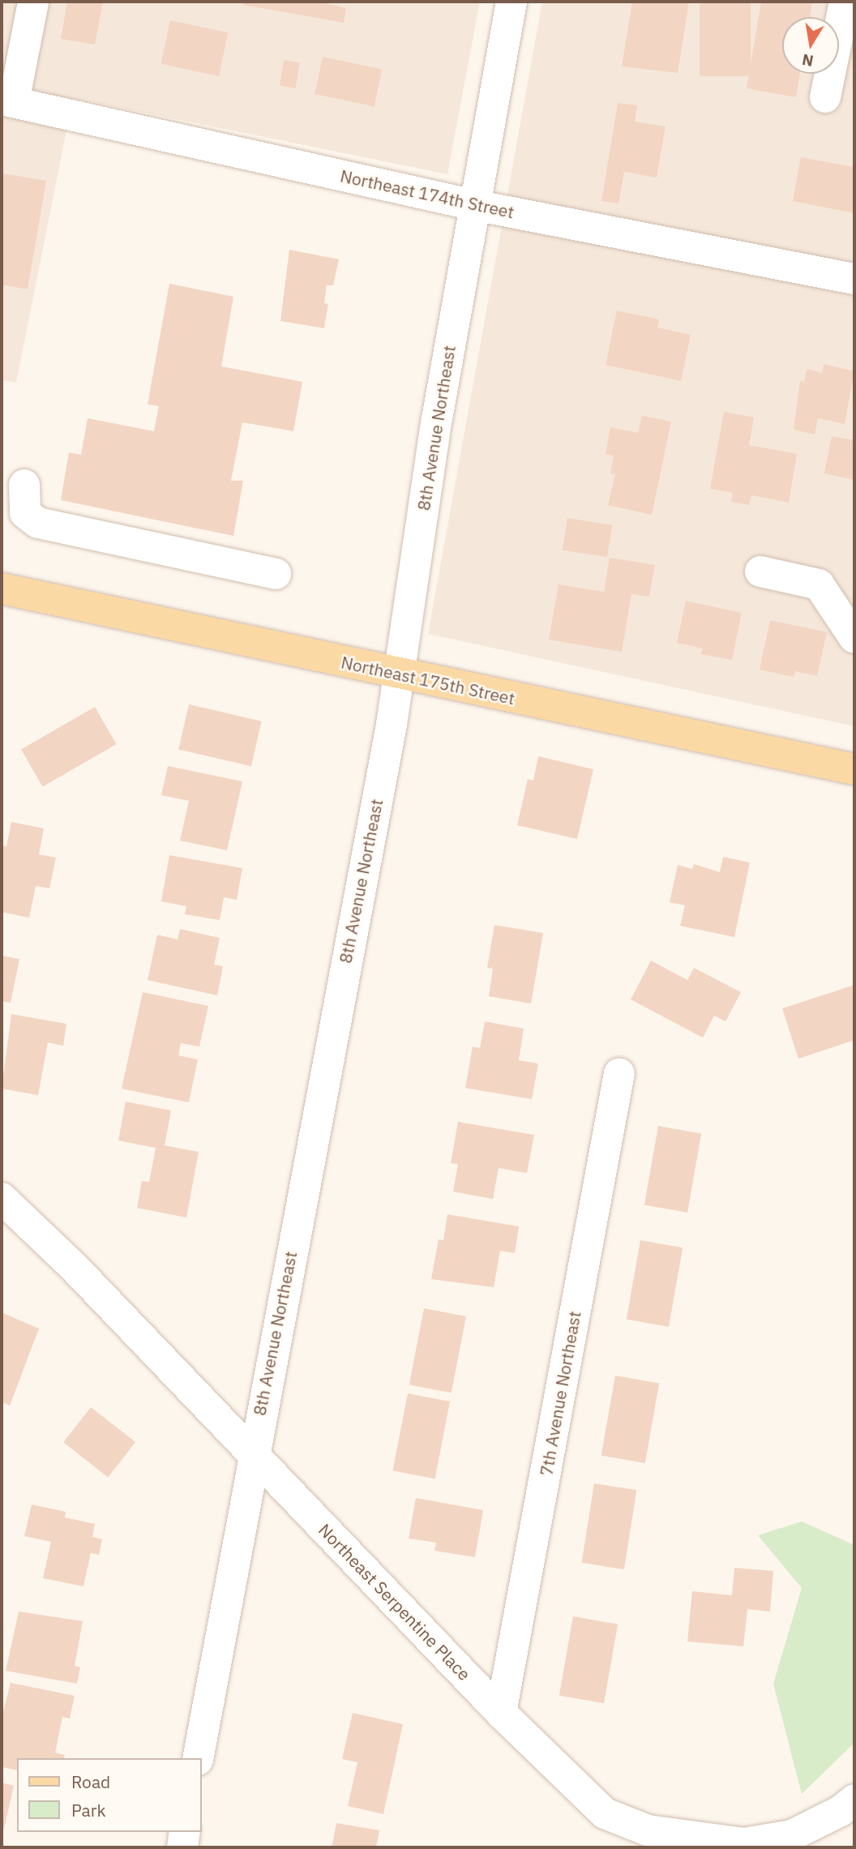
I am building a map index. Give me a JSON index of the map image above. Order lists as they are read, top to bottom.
{
  "streets": {
    "main road": ["Northeast 175th Street"],
    "street": [
      "Northeast 174th Street",
      "8th Avenue Northeast",
      "7th Avenue Northeast",
      "Northeast Serpentine Place"
    ]
  },
  "crossings": [
    ["Northeast 174th Street", "8th Avenue Northeast"],
    ["8th Avenue Northeast", "Northeast 175th Street"],
    ["8th Avenue Northeast", "Northeast Serpentine Place"],
    ["7th Avenue Northeast", "Northeast Serpentine Place"]
  ],
  "legend": ["Road", "Park"],
  "north": "bottom"
}
